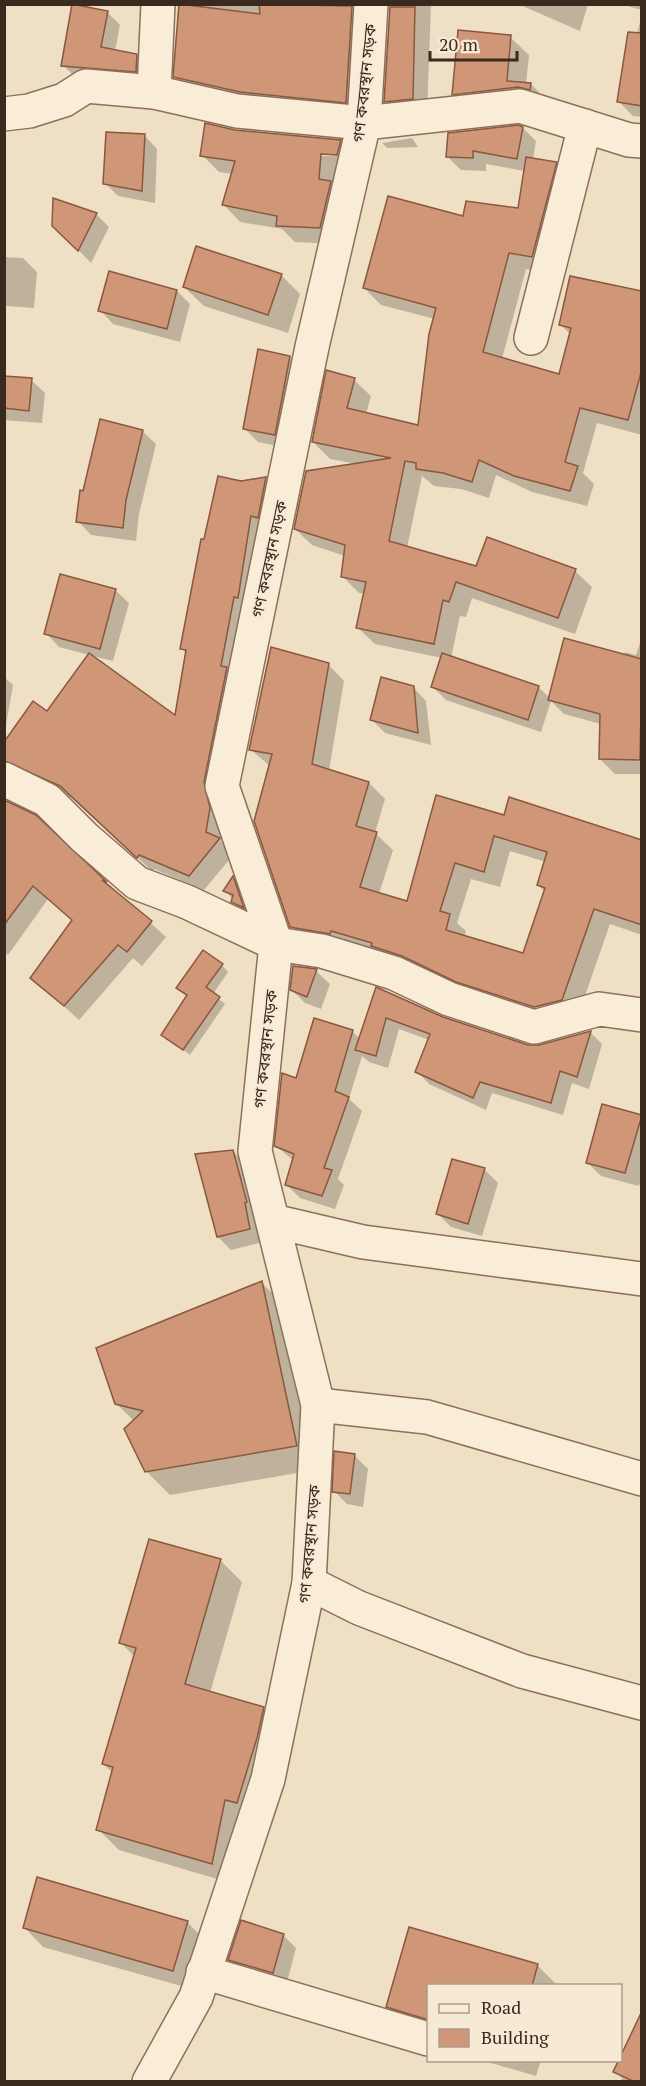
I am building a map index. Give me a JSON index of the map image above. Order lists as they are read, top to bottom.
{
  "streets": {
    "street": ["গণ কবরস্থান সড়ক"]
  },
  "legend": ["Road", "Building"],
  "scale_bar": "20 m"
}
